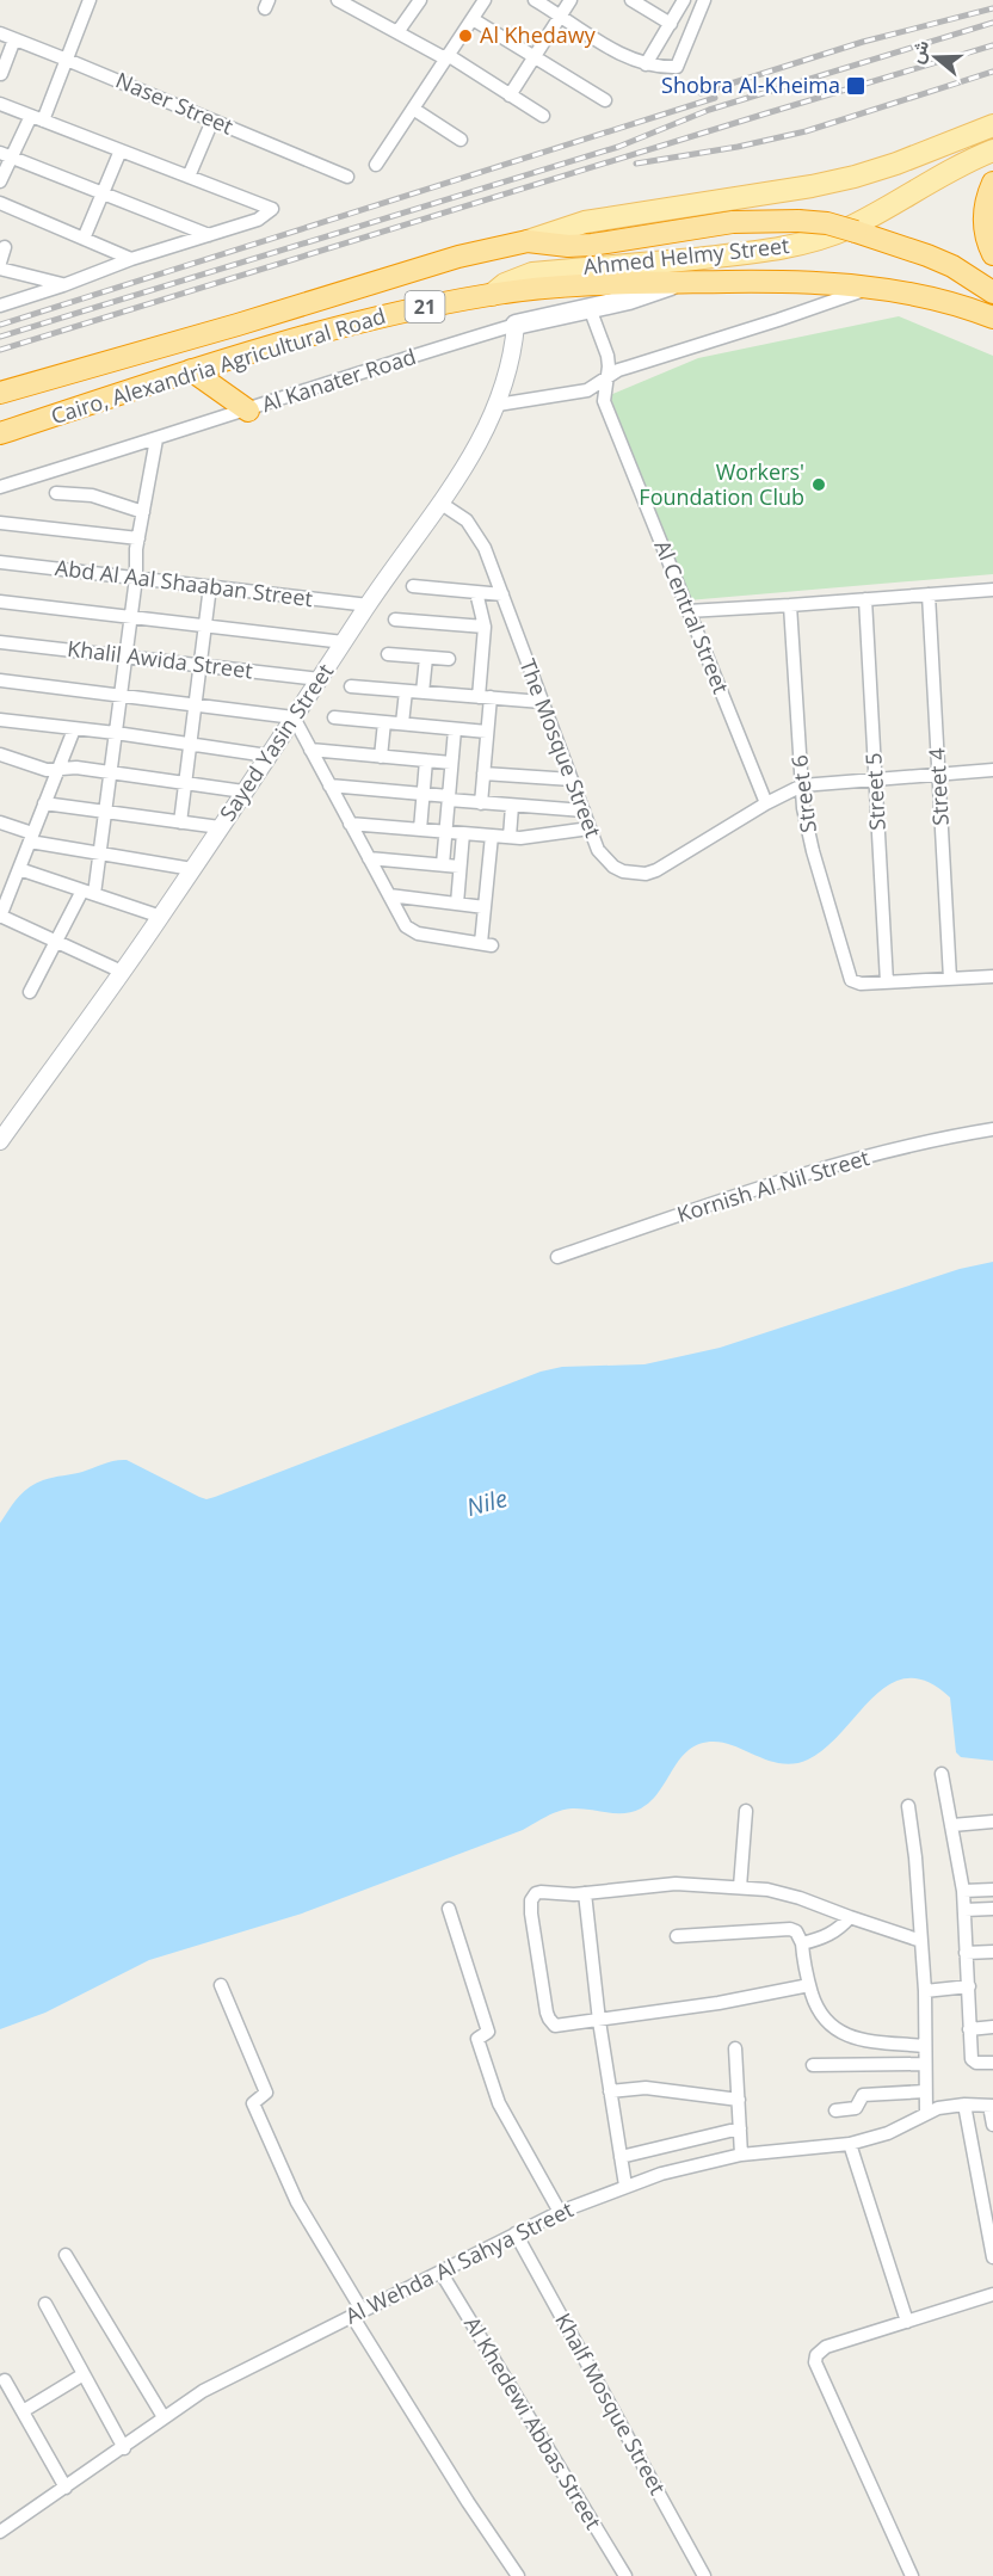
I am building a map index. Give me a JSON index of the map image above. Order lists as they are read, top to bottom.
{
  "streets": {
    "highway": ["21", "Cairo, Alexandria Agricultural Road"],
    "main road": ["Ahmed Helmy Street", "Al Kanater Road"],
    "street": [
      "Naser Street",
      "Abd Al Aal Shaaban Street",
      "Al Central Street",
      "Khalil Awida Street",
      "Sayed Yasin Street",
      "The Mosque Street",
      "Street 4",
      "Street 5",
      "Street 6",
      "Kornish Al Nil Street",
      "Al Wehda Al Sahya Street",
      "Khalf Mosque Street",
      "Al Khedewi Abbas Street"
    ]
  },
  "crossings": [
    ["Ahmed Helmy Street", "Cairo, Alexandria Agricultural Road"],
    ["Cairo, Alexandria Agricultural Road", "Al Kanater Road"],
    ["Al Kanater Road", "Al Central Street"],
    ["Al Kanater Road", "Sayed Yasin Street"],
    ["Abd Al Aal Shaaban Street", "Sayed Yasin Street"],
    ["Al Central Street", "The Mosque Street"],
    ["Khalil Awida Street", "Sayed Yasin Street"],
    ["Sayed Yasin Street", "The Mosque Street"],
    ["The Mosque Street", "Street 4"],
    ["The Mosque Street", "Street 5"],
    ["The Mosque Street", "Street 6"],
    ["Street 5", "Street 6"],
    ["Al Wehda Al Sahya Street", "Khalf Mosque Street"],
    ["Al Wehda Al Sahya Street", "Al Khedewi Abbas Street"]
  ],
  "water": ["Nile"],
  "places": {
    "other": ["Al Khedawy", "Workers' Foundation Club"],
    "transit": ["Shobra Al-Kheima"]
  },
  "north": "left"
}
